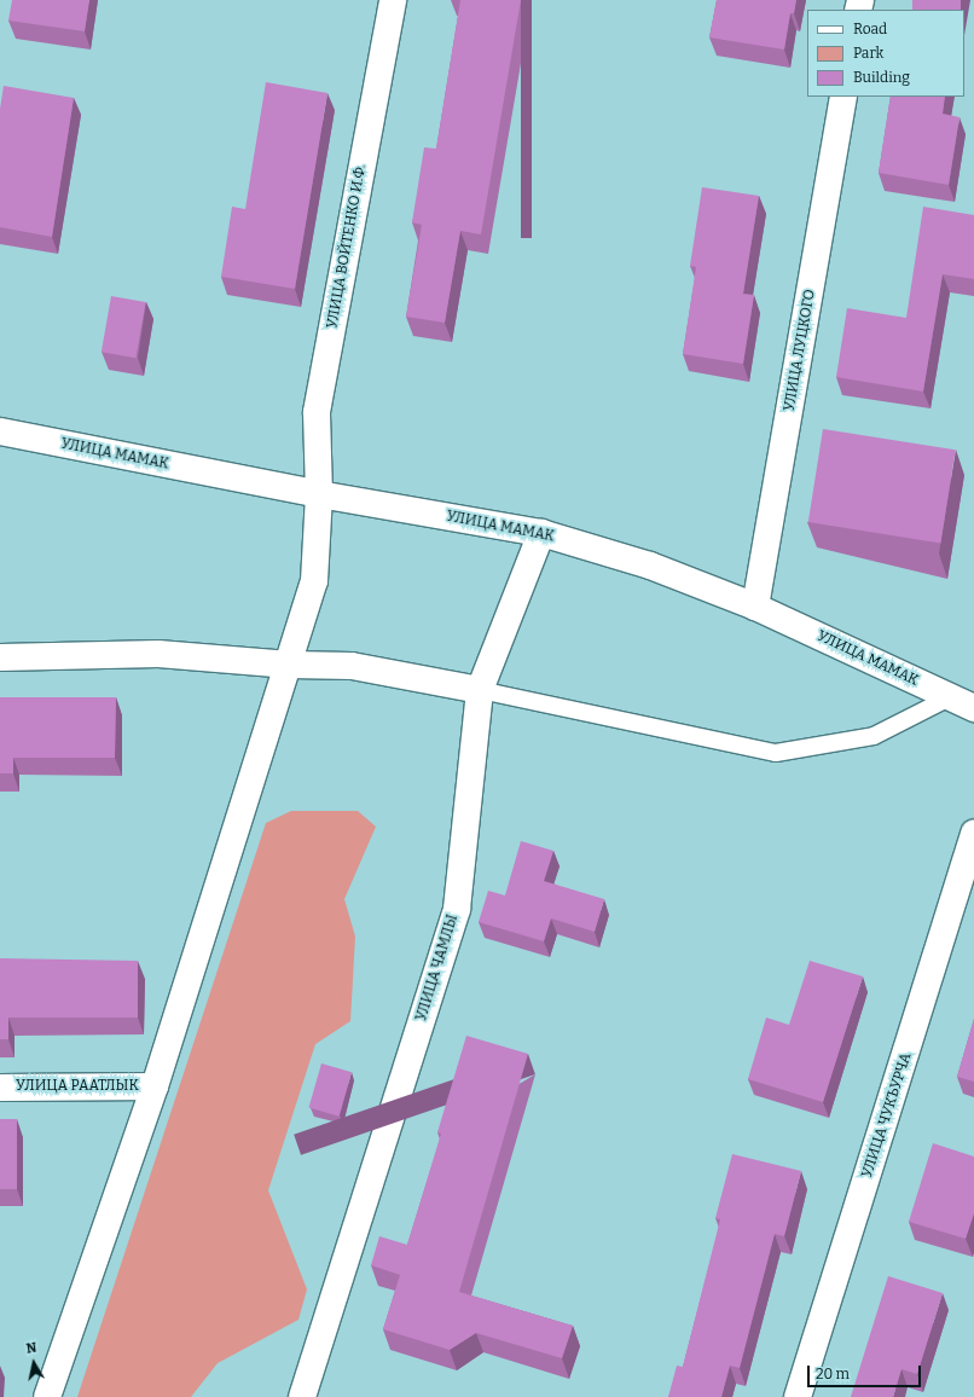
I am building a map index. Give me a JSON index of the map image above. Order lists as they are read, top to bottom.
{
  "streets": {
    "street": [
      "УЛИЦА ВОЙТЕНКО И.Ф.",
      "УЛИЦА ЛУЦКОГО",
      "УЛИЦА МАМАК",
      "УЛИЦА ЧАМЛЫ",
      "УЛИЦА РААТЛЫК",
      "УЛИЦА ЧУКЪУРЧА"
    ]
  },
  "crossings": [
    ["УЛИЦА ВОЙТЕНКО И.Ф.", "УЛИЦА МАМАК"],
    ["УЛИЦА ВОЙТЕНКО И.Ф.", "УЛИЦА РААТЛЫК"],
    ["УЛИЦА ЛУЦКОГО", "УЛИЦА МАМАК"],
    ["УЛИЦА МАМАК", "УЛИЦА ЧАМЛЫ"]
  ],
  "legend": ["Road", "Park", "Building"],
  "scale_bar": "20 m",
  "north": "top"
}
